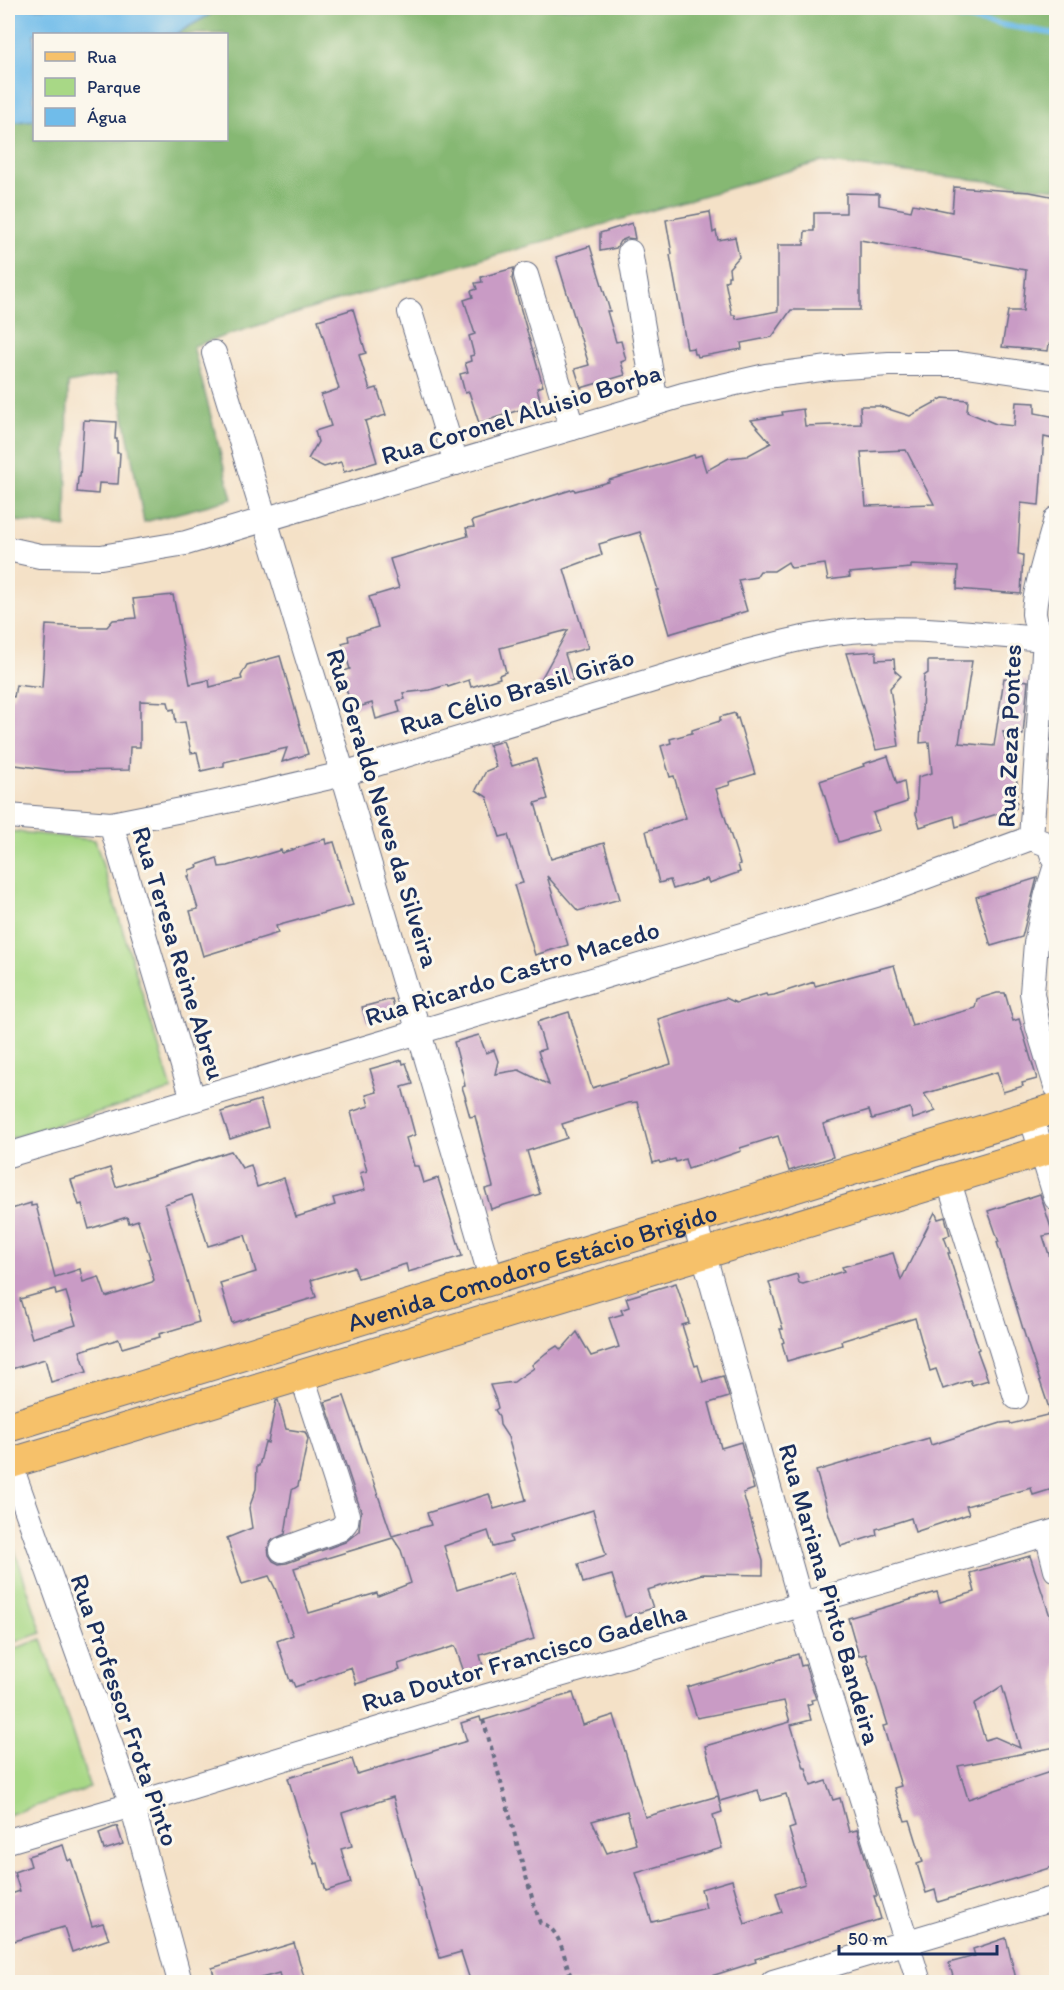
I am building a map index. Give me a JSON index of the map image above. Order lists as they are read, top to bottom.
{
  "streets": {
    "main road": ["Avenida Comodoro Estácio Brigido"],
    "street": [
      "Rua Coronel Aluisio Borba",
      "Rua Célio Brasil Girão",
      "Rua Zeza Pontes",
      "Rua Geraldo Neves da Silveira",
      "Rua Teresa Reine Abreu",
      "Rua Ricardo Castro Macedo",
      "Rua Mariana Pinto Bandeira",
      "Rua Doutor Francisco Gadelha",
      "Rua Professor Frota Pinto"
    ]
  },
  "crossings": [
    ["Rua Coronel Aluisio Borba", "Rua Geraldo Neves da Silveira"],
    ["Rua Célio Brasil Girão", "Rua Zeza Pontes"],
    ["Rua Célio Brasil Girão", "Rua Geraldo Neves da Silveira"],
    ["Rua Célio Brasil Girão", "Rua Teresa Reine Abreu"],
    ["Rua Zeza Pontes", "Rua Ricardo Castro Macedo"],
    ["Rua Geraldo Neves da Silveira", "Rua Ricardo Castro Macedo"],
    ["Rua Geraldo Neves da Silveira", "Avenida Comodoro Estácio Brigido"],
    ["Rua Teresa Reine Abreu", "Rua Ricardo Castro Macedo"],
    ["Avenida Comodoro Estácio Brigido", "Rua Mariana Pinto Bandeira"],
    ["Avenida Comodoro Estácio Brigido", "Rua Professor Frota Pinto"],
    ["Rua Mariana Pinto Bandeira", "Rua Doutor Francisco Gadelha"],
    ["Rua Doutor Francisco Gadelha", "Rua Professor Frota Pinto"]
  ],
  "legend": ["Rua", "Parque", "Água"],
  "scale_bar": "50 m"
}
